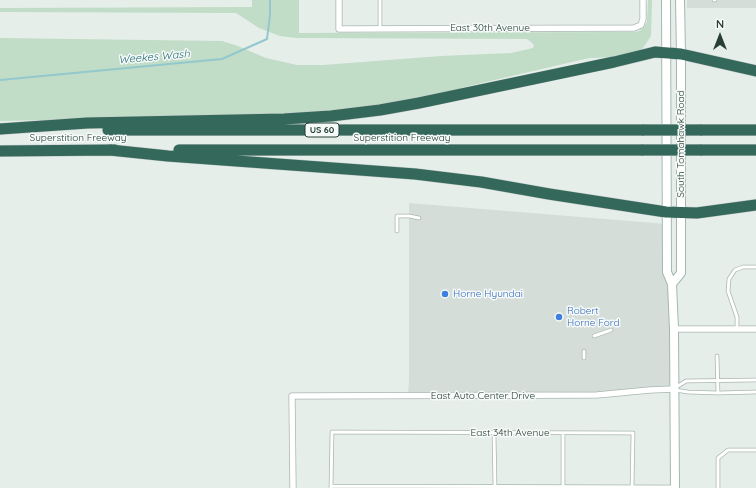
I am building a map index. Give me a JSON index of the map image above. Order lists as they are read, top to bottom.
{
  "streets": {
    "highway": ["US 60", "Superstition Freeway"],
    "main road": ["South Tomahawk Road"],
    "street": ["East 30th Avenue", "East Auto Center Drive"],
    "lane": ["East 34th Avenue"]
  },
  "crossings": [
    ["South Tomahawk Road", "East Auto Center Drive"]
  ],
  "water": ["Weekes Wash"],
  "places": ["Horne Hyundai", "Robert Horne Ford"],
  "north": "top"
}
